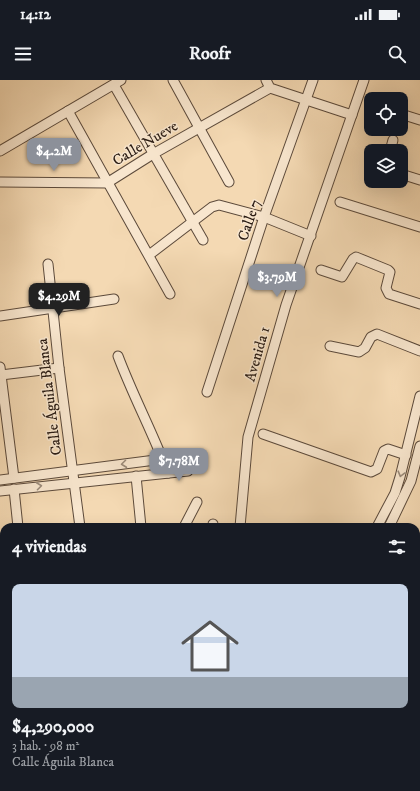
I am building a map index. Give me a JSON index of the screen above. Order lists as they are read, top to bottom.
{
  "streets": {
    "street": [
      "Calle Nueve",
      "Calle 7",
      "Avenida 1",
      "Calle Águila Blanca"
    ]
  },
  "page": {
    "status": "14:12",
    "header": "Roofr",
    "price": [
      "$4.2M",
      "$3.79M",
      "$4.29M",
      "$7.78M"
    ],
    "heading": "4 viviendas",
    "list": [
      {
        "name": "$4,290,000",
        "note": "3 hab. · 98 m² · Calle Águila Blanca"
      }
    ]
  }
}
